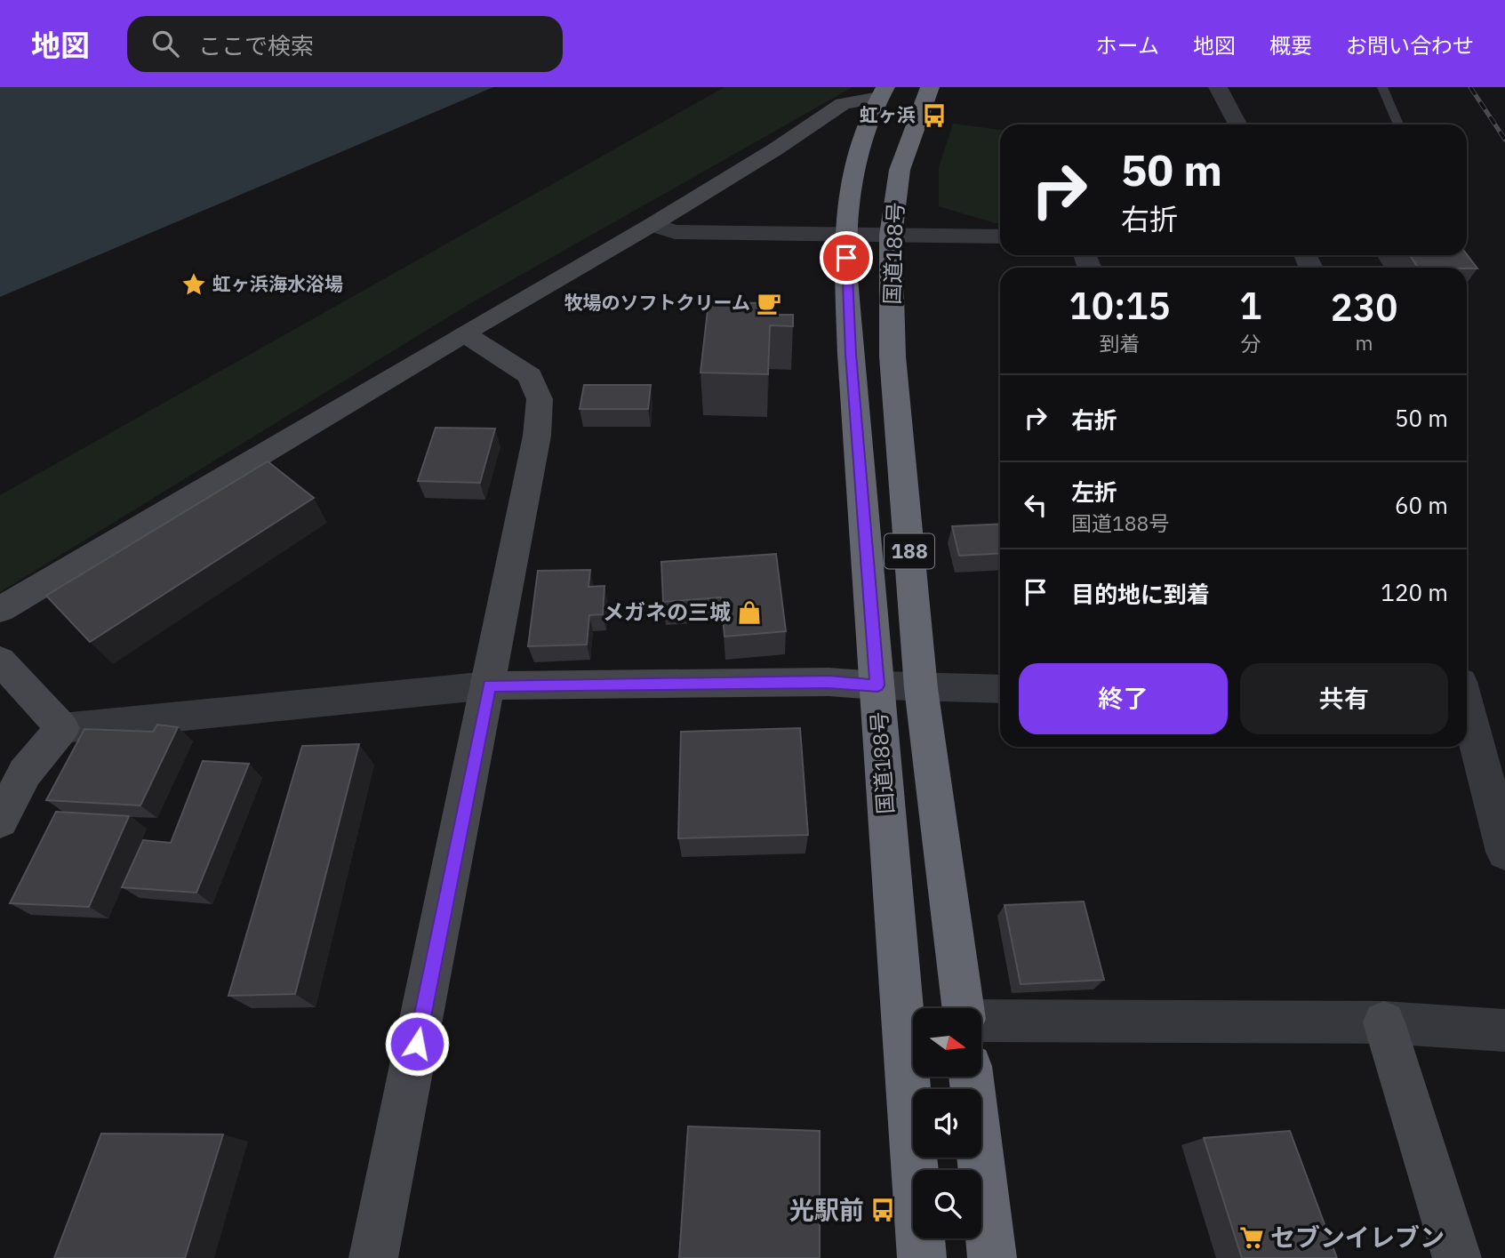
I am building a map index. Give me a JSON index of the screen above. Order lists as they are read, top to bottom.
{
  "streets": {
    "highway": ["国道188号", "188"]
  },
  "places": {
    "bus stop": ["虹ヶ浜", "光駅前"],
    "place": ["虹ヶ浜海水浴場"],
    "cafe": ["牧場のソフトクリーム"],
    "shop": ["メガネの三城"],
    "supermarket": ["セブンイレブン"]
  },
  "north": "right",
  "page": {
    "header": "地図",
    "search": "ここで検索",
    "nav": [
      "ホーム",
      "地図",
      "概要",
      "お問い合わせ"
    ],
    "turn": ["50 m", "右折"],
    "eta": [
      "10:15",
      "到着",
      "1",
      "分",
      "230",
      "m"
    ],
    "list": [
      {
        "name": "右折",
        "value": "50 m"
      },
      {
        "name": "左折",
        "note": "国道188号",
        "value": "60 m"
      },
      {
        "name": "目的地に到着",
        "value": "120 m"
      }
    ],
    "buttons": ["終了", "共有"]
  }
}
